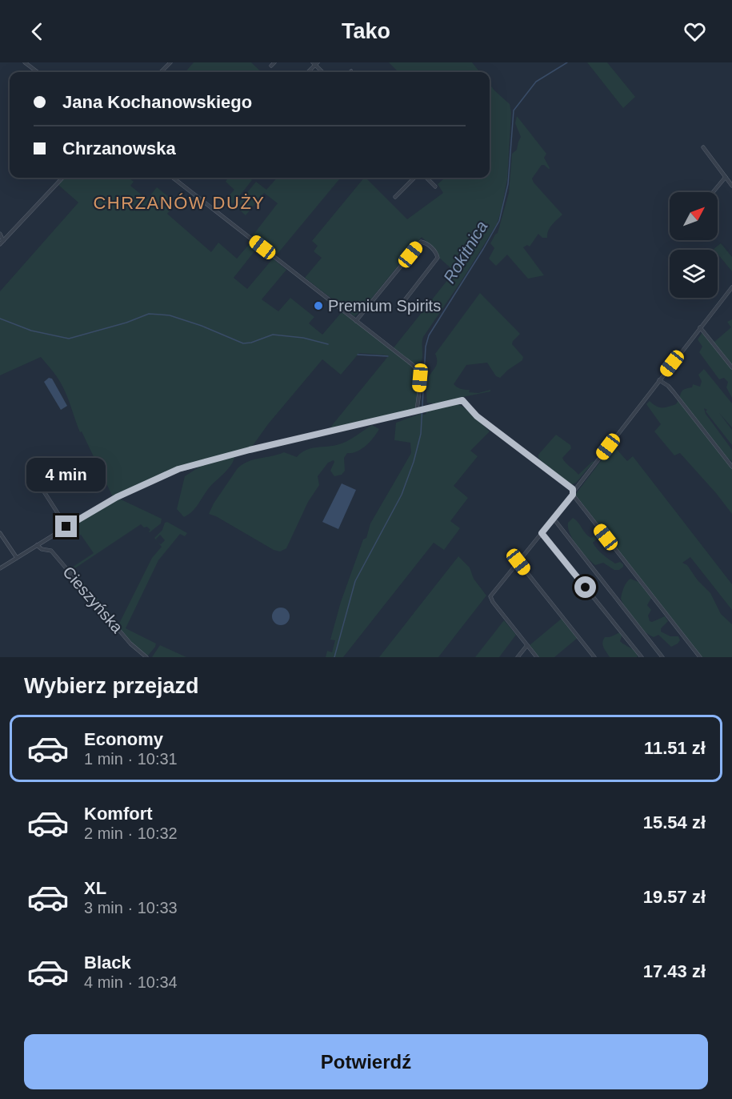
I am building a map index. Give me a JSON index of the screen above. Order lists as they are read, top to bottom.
{
  "streets": {
    "street": ["Cieszyńska"]
  },
  "districts": ["CHRZANÓW DUŻY"],
  "water": ["Rokitnica"],
  "places": ["Premium Spirits"],
  "north": "top right",
  "page": {
    "header": "Tako",
    "banner": ["Jana Kochanowskiego", "Chrzanowska"],
    "bubble": "4 min",
    "heading": "Wybierz przejazd",
    "list": [
      {
        "name": "Economy",
        "note": "1 min · 10:31",
        "value": "11.51 zł"
      },
      {
        "name": "Komfort",
        "note": "2 min · 10:32",
        "value": "15.54 zł"
      },
      {
        "name": "XL",
        "note": "3 min · 10:33",
        "value": "19.57 zł"
      },
      {
        "name": "Black",
        "note": "4 min · 10:34",
        "value": "17.43 zł"
      }
    ],
    "buttons": "Potwierdź"
  }
}
